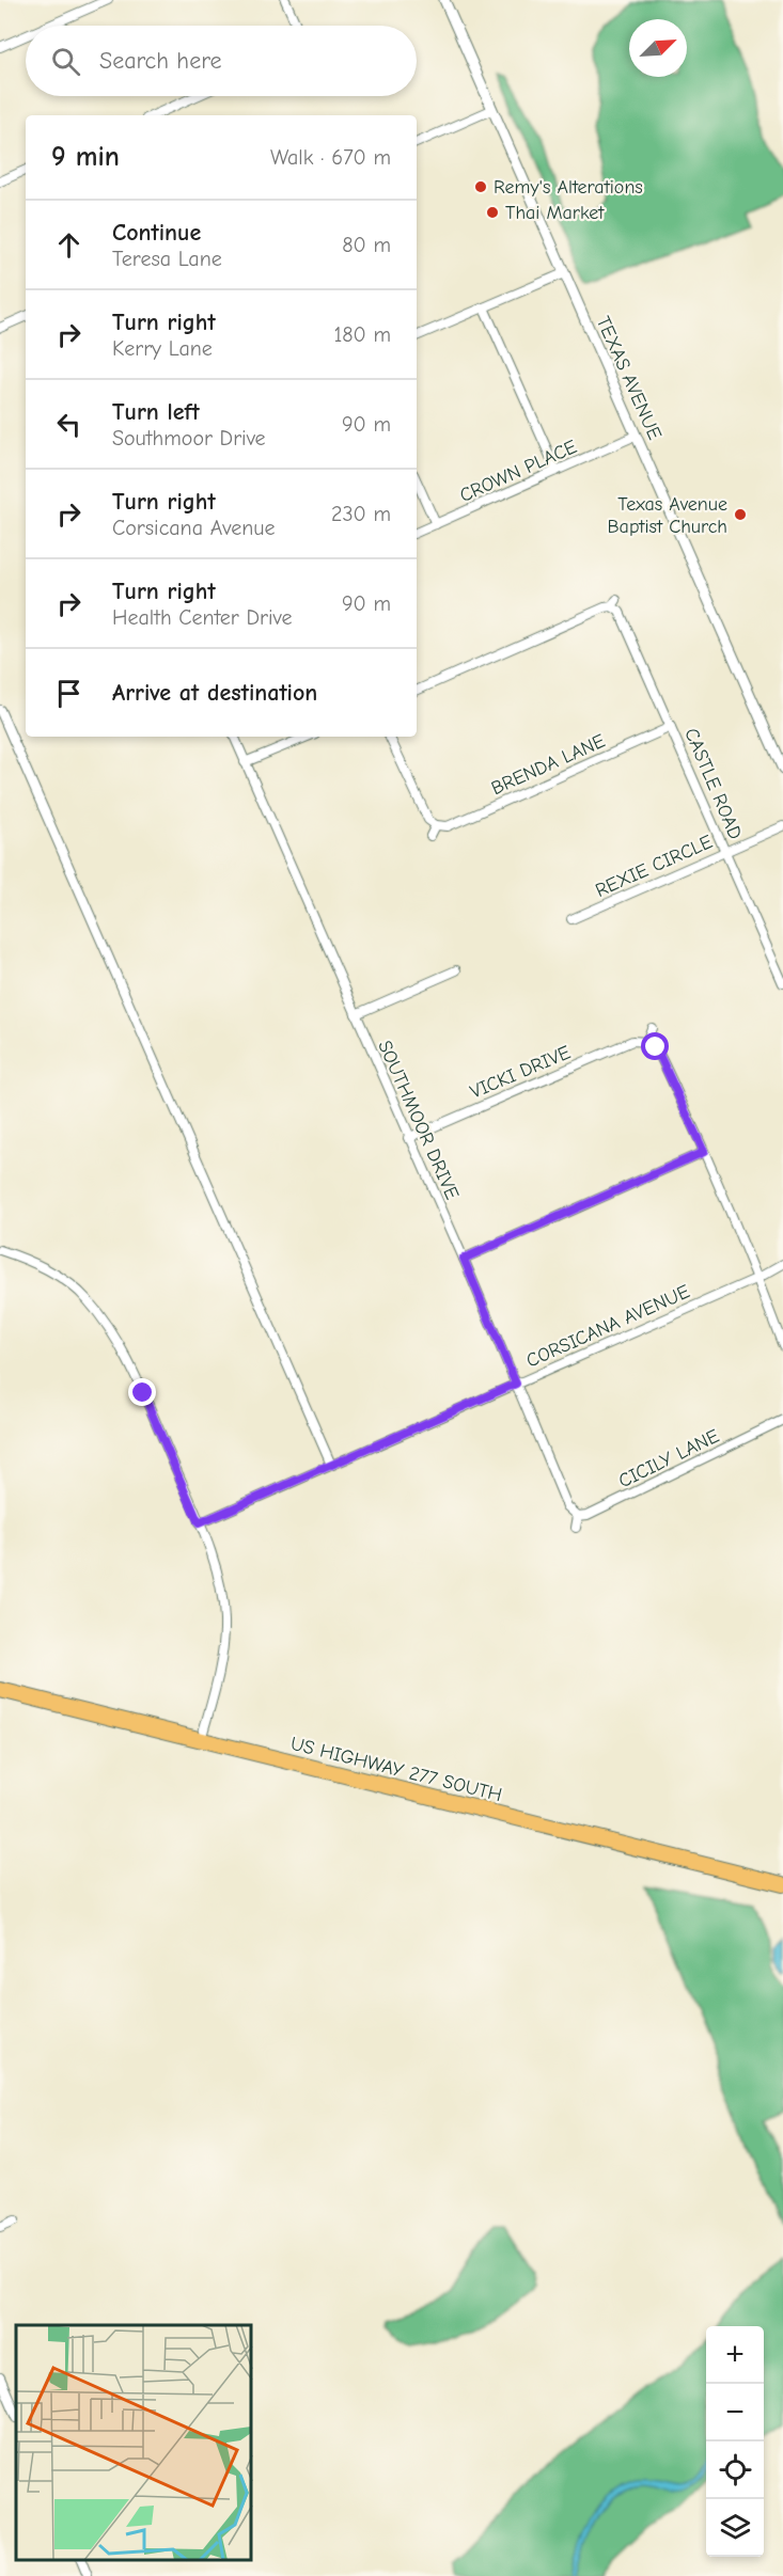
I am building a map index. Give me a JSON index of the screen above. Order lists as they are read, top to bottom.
{
  "streets": {
    "highway": ["US HIGHWAY 277 SOUTH"],
    "street": [
      "TEXAS AVENUE",
      "CROWN PLACE",
      "BRENDA LANE",
      "CASTLE ROAD",
      "REXIE CIRCLE",
      "VICKI DRIVE",
      "SOUTHMOOR DRIVE",
      "CORSICANA AVENUE",
      "CICILY LANE"
    ]
  },
  "crossings": [
    ["TEXAS AVENUE", "CROWN PLACE"],
    ["BRENDA LANE", "CASTLE ROAD"],
    ["CASTLE ROAD", "REXIE CIRCLE"],
    ["VICKI DRIVE", "SOUTHMOOR DRIVE"],
    ["SOUTHMOOR DRIVE", "CORSICANA AVENUE"],
    ["SOUTHMOOR DRIVE", "CICILY LANE"]
  ],
  "places": ["Remy's Alterations", "Thai Market", "Texas Avenue Baptist Church"],
  "north": "top right",
  "page": {
    "search": "Search here",
    "heading": ["9 min", "Walk · 670 m"],
    "list": [
      ["Continue", "Teresa Lane", "80 m"],
      ["Turn right", "Kerry Lane", "180 m"],
      ["Turn left", "Southmoor Drive", "90 m"],
      ["Turn right", "Corsicana Avenue", "230 m"],
      ["Turn right", "Health Center Drive", "90 m"],
      "Arrive at destination"
    ],
    "map_buttons": ["+", "−"]
  }
}
